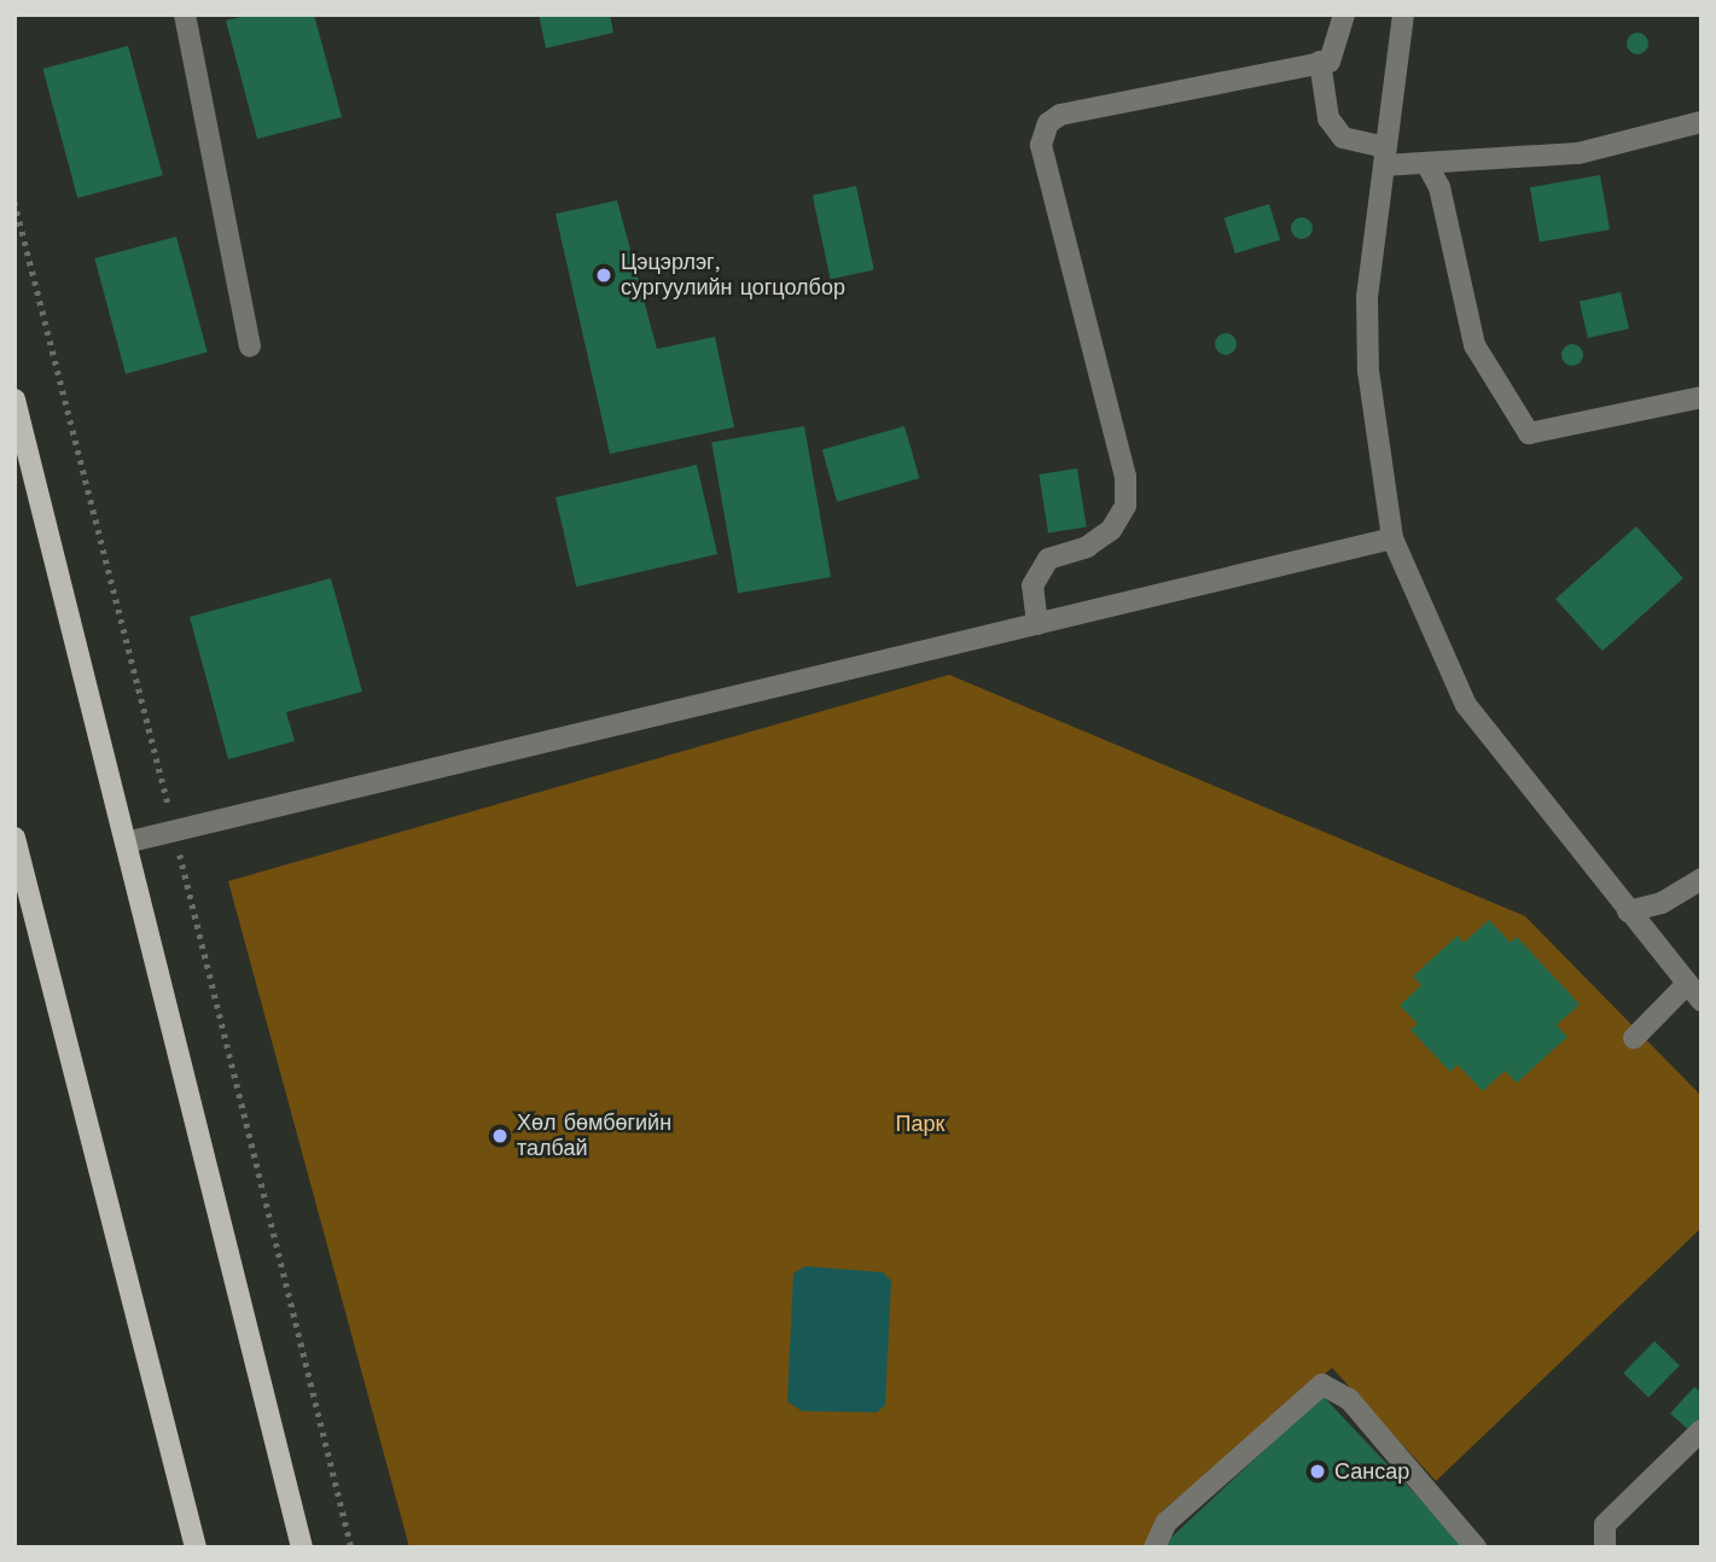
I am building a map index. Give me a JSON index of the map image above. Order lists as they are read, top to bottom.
{
  "parks": ["Парк"],
  "places": ["Цэцэрлэг, сургуулийн цогцолбор", "Хөл бөмбөгийн талбай", "Сансар"]
}
